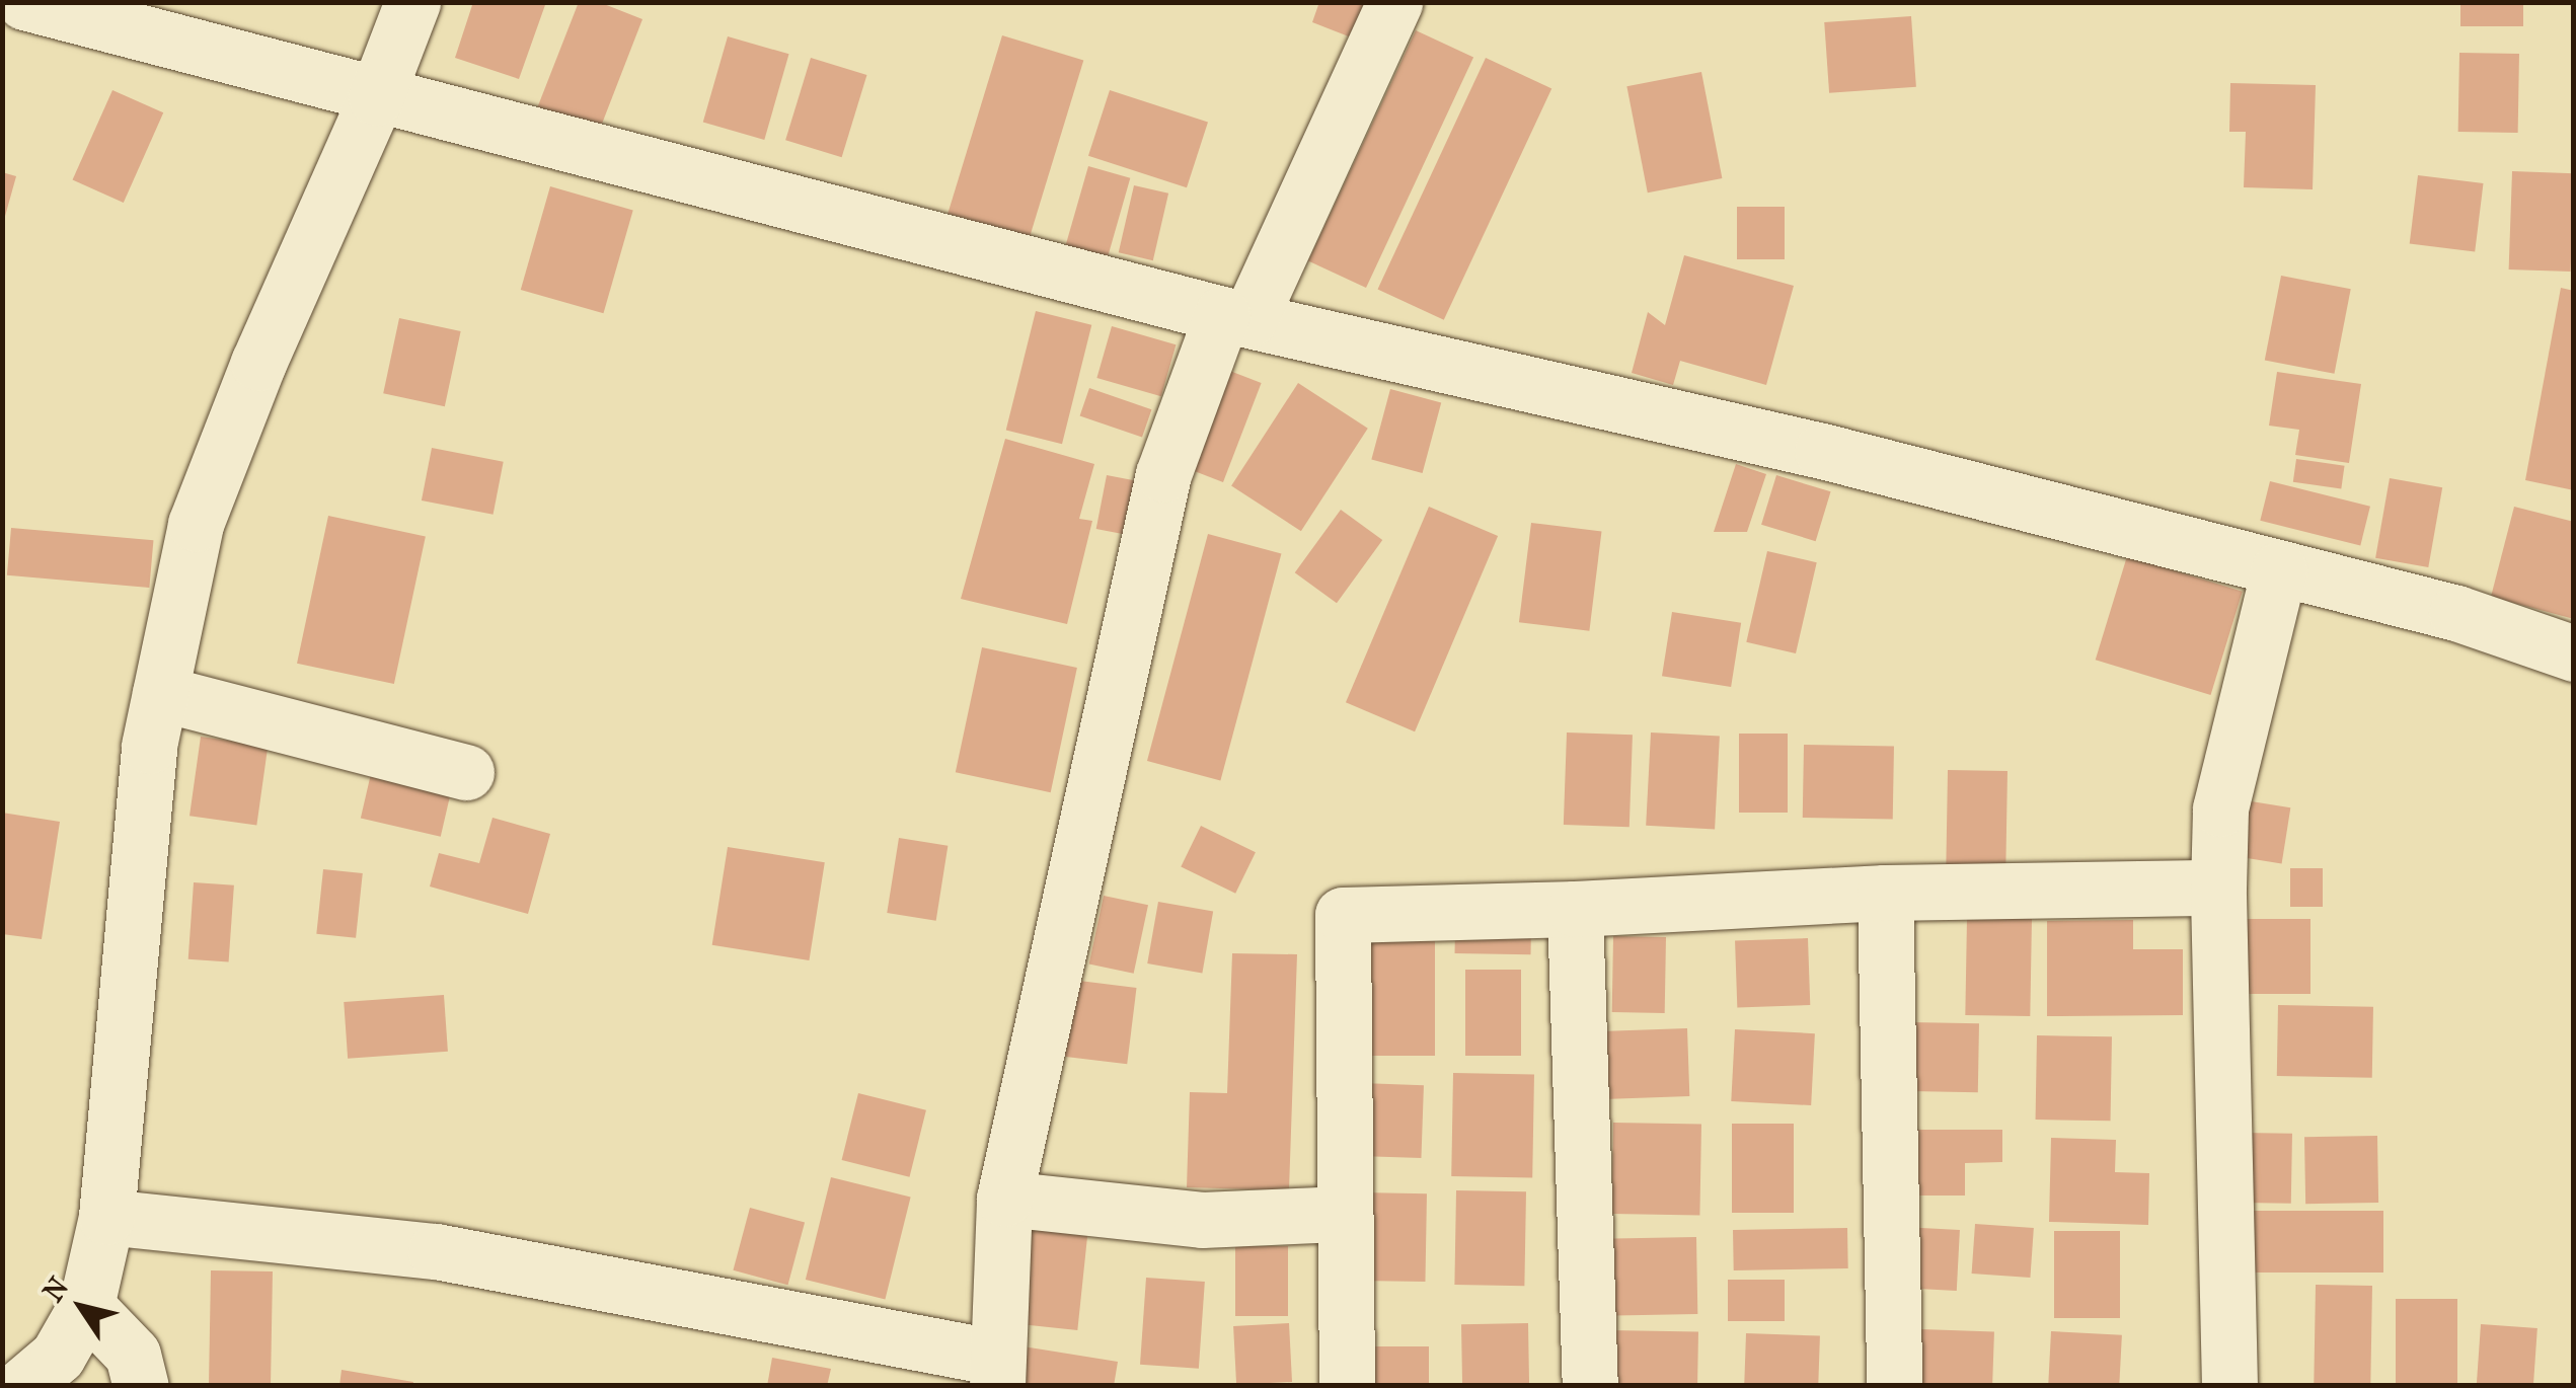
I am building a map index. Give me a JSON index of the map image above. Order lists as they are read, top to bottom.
{
  "north": "top left"
}
